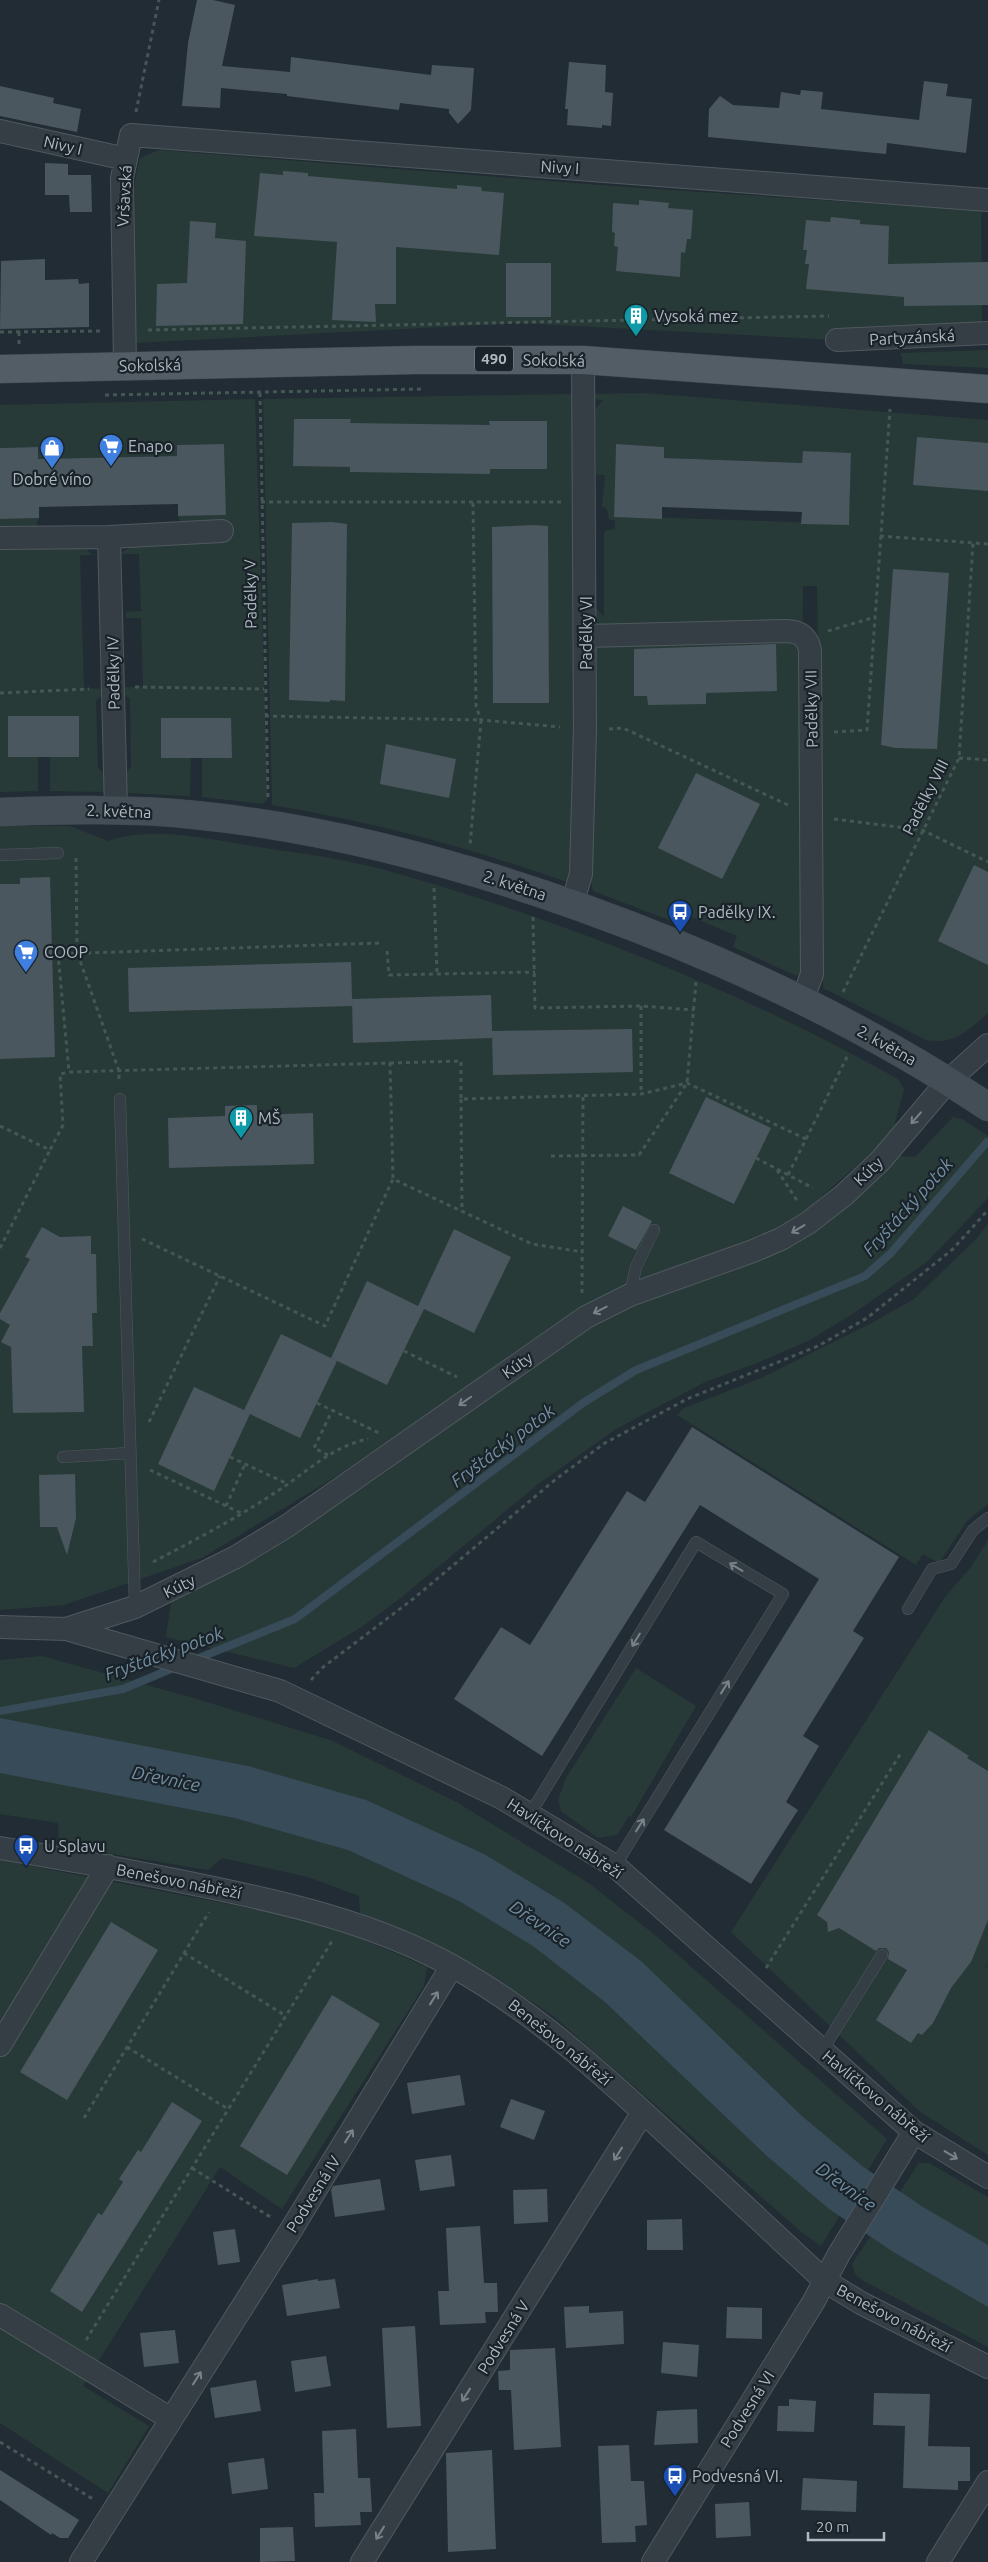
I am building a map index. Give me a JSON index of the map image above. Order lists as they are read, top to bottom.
{
  "streets": {
    "main road": ["490", "Sokolská"],
    "street": [
      "Nivy I",
      "Vršavská",
      "Partyzánská",
      "Padělky VI",
      "Padělky IV",
      "Padělky VII",
      "2. května",
      "Kúty",
      "Havlíčkovo nábřeží",
      "Benešovo nábřeží",
      "Podvesná IV",
      "Podvesná V",
      "Podvesná VI"
    ],
    "path": ["Padělky V", "Padělky VIII"]
  },
  "crossings": [
    ["Nivy I", "Vršavská"],
    ["Vršavská", "Sokolská"],
    ["Sokolská", "Padělky V"],
    ["Sokolská", "Padělky VI"],
    ["Padělky V", "2. května"],
    ["Padělky VI", "2. května"],
    ["Padělky IV", "2. května"],
    ["Padělky VII", "2. května"],
    ["Padělky VIII", "2. května"],
    ["2. května", "Kúty"],
    ["Kúty", "Havlíčkovo nábřeží"],
    ["Havlíčkovo nábřeží", "Podvesná VI"],
    ["Benešovo nábřeží", "Podvesná IV"],
    ["Benešovo nábřeží", "Podvesná V"],
    ["Benešovo nábřeží", "Podvesná VI"]
  ],
  "one_way": ["Kúty", "Podvesná IV", "Podvesná V"],
  "water": ["Fryštácký potok", "Dřevnice"],
  "places": {
    "building": ["Vysoká mez", "MŠ"],
    "supermarket": ["Enapo", "COOP"],
    "shop": ["Dobré víno"],
    "bus stop": ["Padělky IX.", "U Splavu", "Podvesná VI."]
  },
  "scale_bar": "20 m"
}
